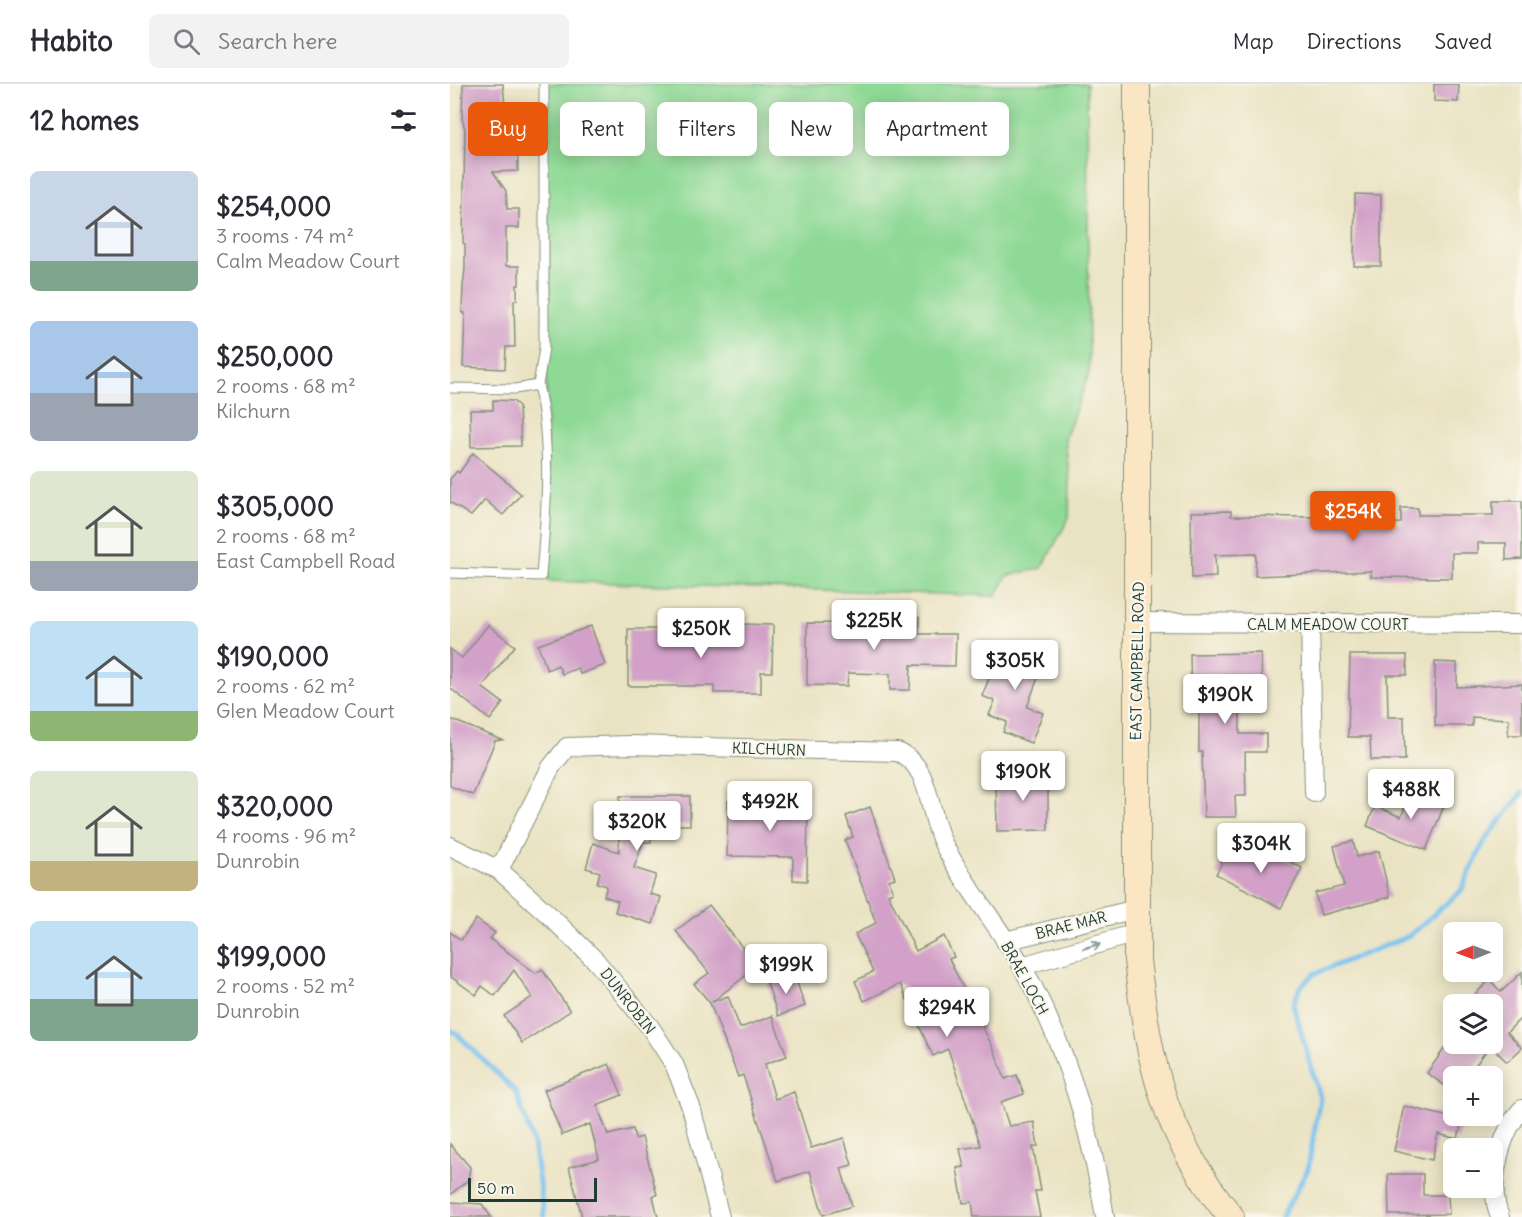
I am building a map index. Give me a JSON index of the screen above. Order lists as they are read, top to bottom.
{
  "streets": {
    "main road": ["EAST CAMPBELL ROAD"],
    "street": [
      "CALM MEADOW COURT",
      "KILCHURN",
      "BRAE MAR",
      "BRAE LOCH",
      "DUNROBIN"
    ]
  },
  "crossings": [
    ["CALM MEADOW COURT", "EAST CAMPBELL ROAD"],
    ["EAST CAMPBELL ROAD", "BRAE MAR"],
    ["KILCHURN", "BRAE LOCH"],
    ["KILCHURN", "DUNROBIN"],
    ["BRAE MAR", "BRAE LOCH"]
  ],
  "scale_bar": "50 m",
  "north": "left",
  "page": {
    "header": "Habito",
    "search": "Search here",
    "nav": ["Map", "Directions", "Saved"],
    "heading": "12 homes",
    "chip": [
      "Buy",
      "Rent",
      "Filters",
      "New",
      "Apartment"
    ],
    "list": [
      {
        "name": "$254,000",
        "note": "3 rooms · 74 m² · Calm Meadow Court"
      },
      {
        "name": "$250,000",
        "note": "2 rooms · 68 m² · Kilchurn"
      },
      {
        "name": "$305,000",
        "note": "2 rooms · 68 m² · East Campbell Road"
      },
      {
        "name": "$190,000",
        "note": "2 rooms · 62 m² · Glen Meadow Court"
      },
      {
        "name": "$320,000",
        "note": "4 rooms · 96 m² · Dunrobin"
      },
      {
        "name": "$199,000",
        "note": "2 rooms · 52 m² · Dunrobin"
      }
    ],
    "price": [
      "$254K",
      "$225K",
      "$250K",
      "$305K",
      "$190K",
      "$190K",
      "$488K",
      "$492K",
      "$320K",
      "$304K",
      "$199K",
      "$294K"
    ],
    "map_buttons": ["+", "−"],
    "scale": "50 m"
  }
}
